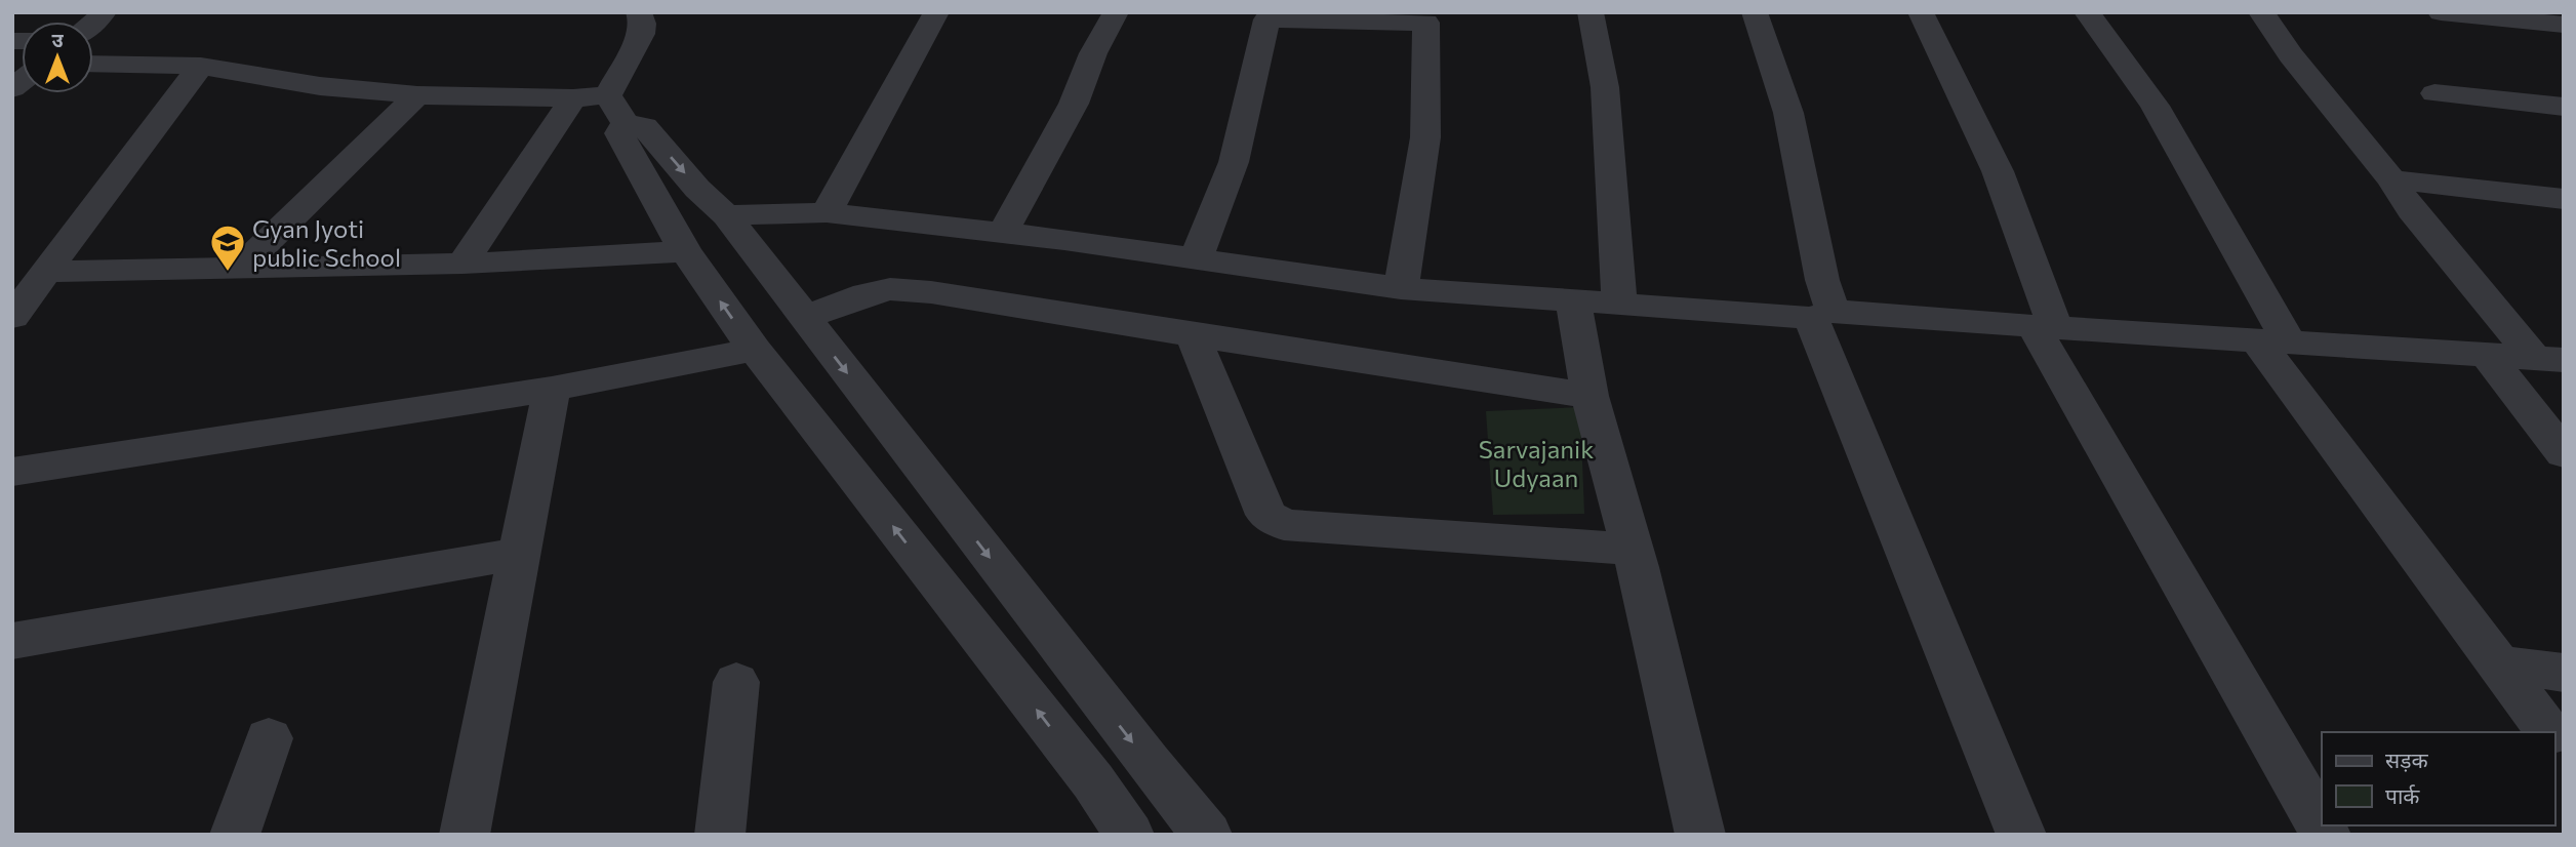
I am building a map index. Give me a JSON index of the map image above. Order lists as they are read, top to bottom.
{
  "parks": ["Sarvajanik Udyaan"],
  "places": {
    "school or university": ["Gyan Jyoti public School"]
  },
  "legend": ["सड़क", "पार्क"],
  "north": "top"
}
